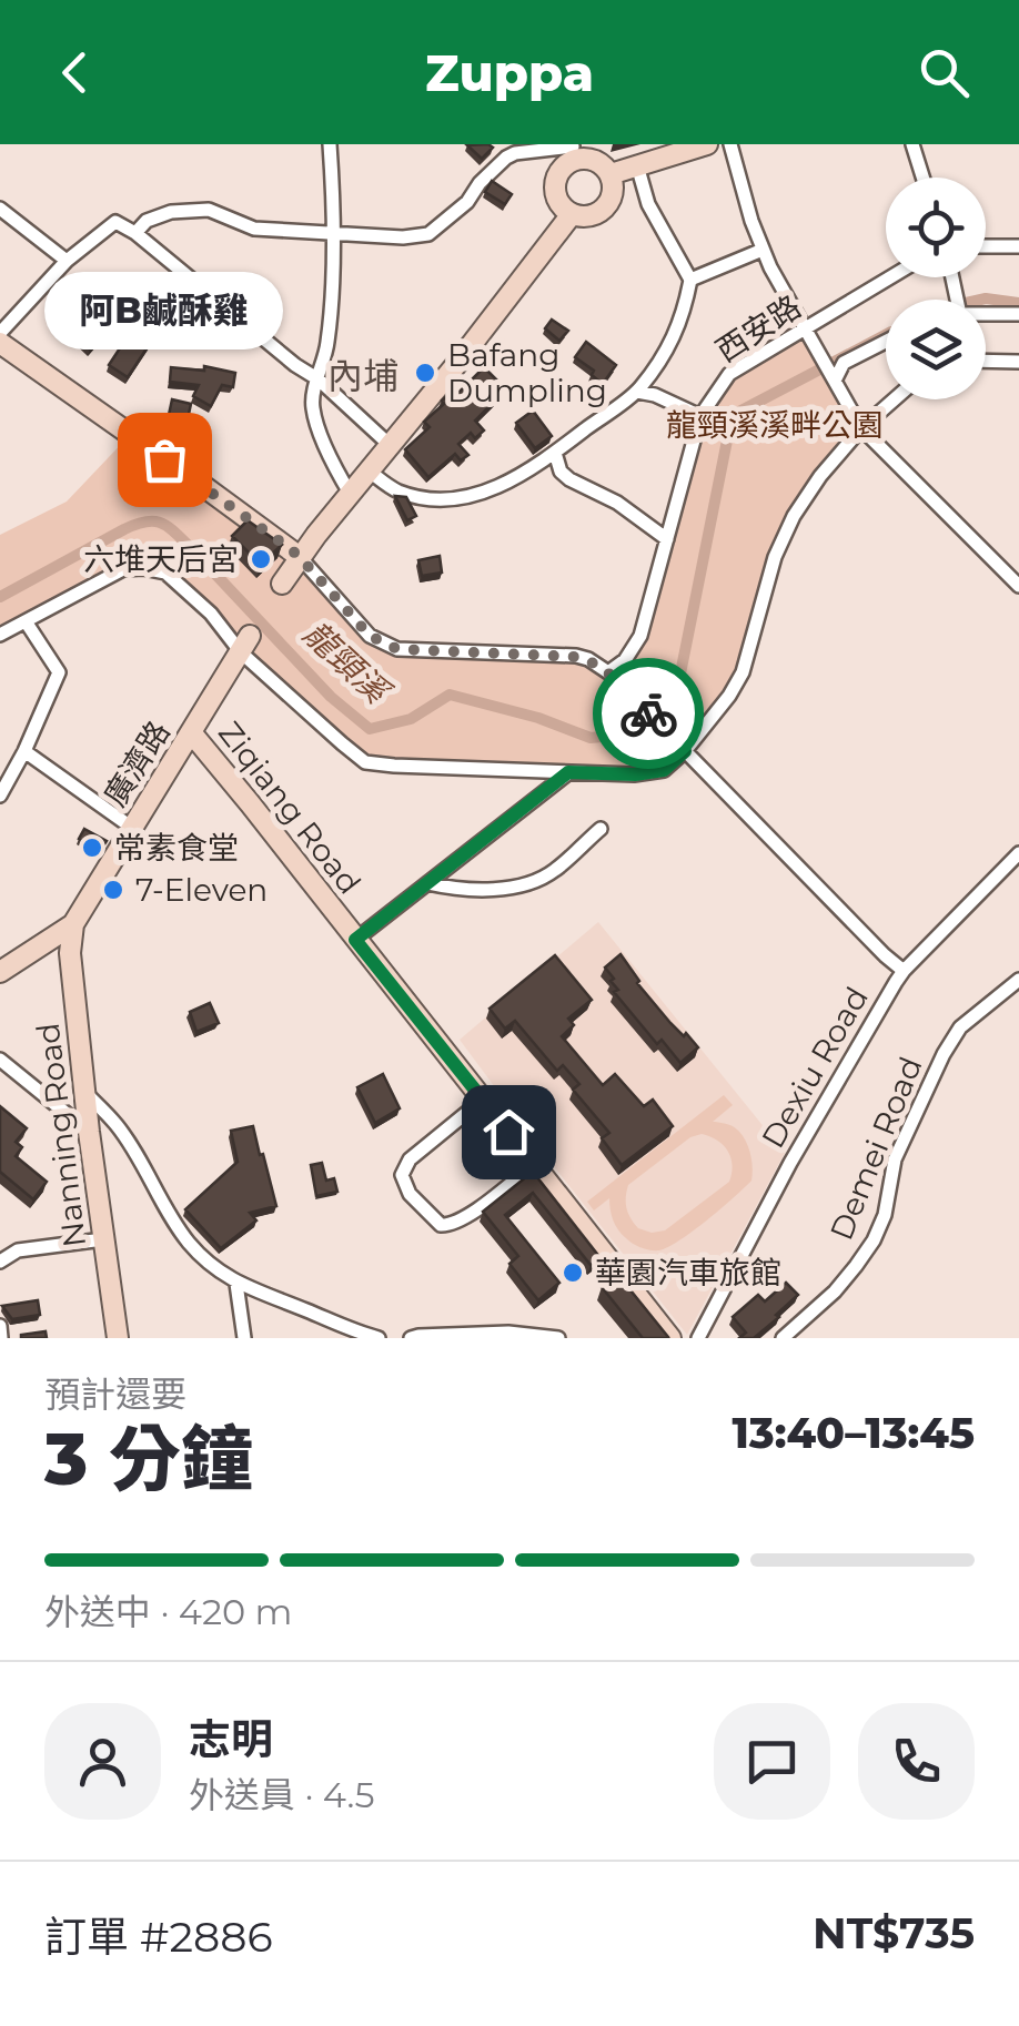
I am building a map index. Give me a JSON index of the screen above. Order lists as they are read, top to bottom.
{
  "streets": {
    "main road": ["廣濟路", "Ziqiang Road", "Nanning Road"],
    "street": ["西安路", "Dexiu Road", "Demei Road"]
  },
  "crossings": [
    ["廣濟路", "Ziqiang Road"],
    ["廣濟路", "Nanning Road"]
  ],
  "districts": ["內埔"],
  "water": ["龍頸溪"],
  "parks": ["龍頸溪溪畔公園"],
  "places": [
    "Bafang Dumpling",
    "阿B鹹酥雞",
    "六堆天后宮",
    "常素食堂",
    "7-Eleven",
    "華園汽車旅館"
  ],
  "page": {
    "header": "Zuppa",
    "bubble": "阿B鹹酥雞",
    "heading": ["3 分鐘", "預計還要", "13:40–13:45"],
    "panel": [
      "志明",
      "外送員 · 4.5",
      "訂單 #2886",
      "NT$735"
    ],
    "bar": "外送中 · 420 m"
  }
}
